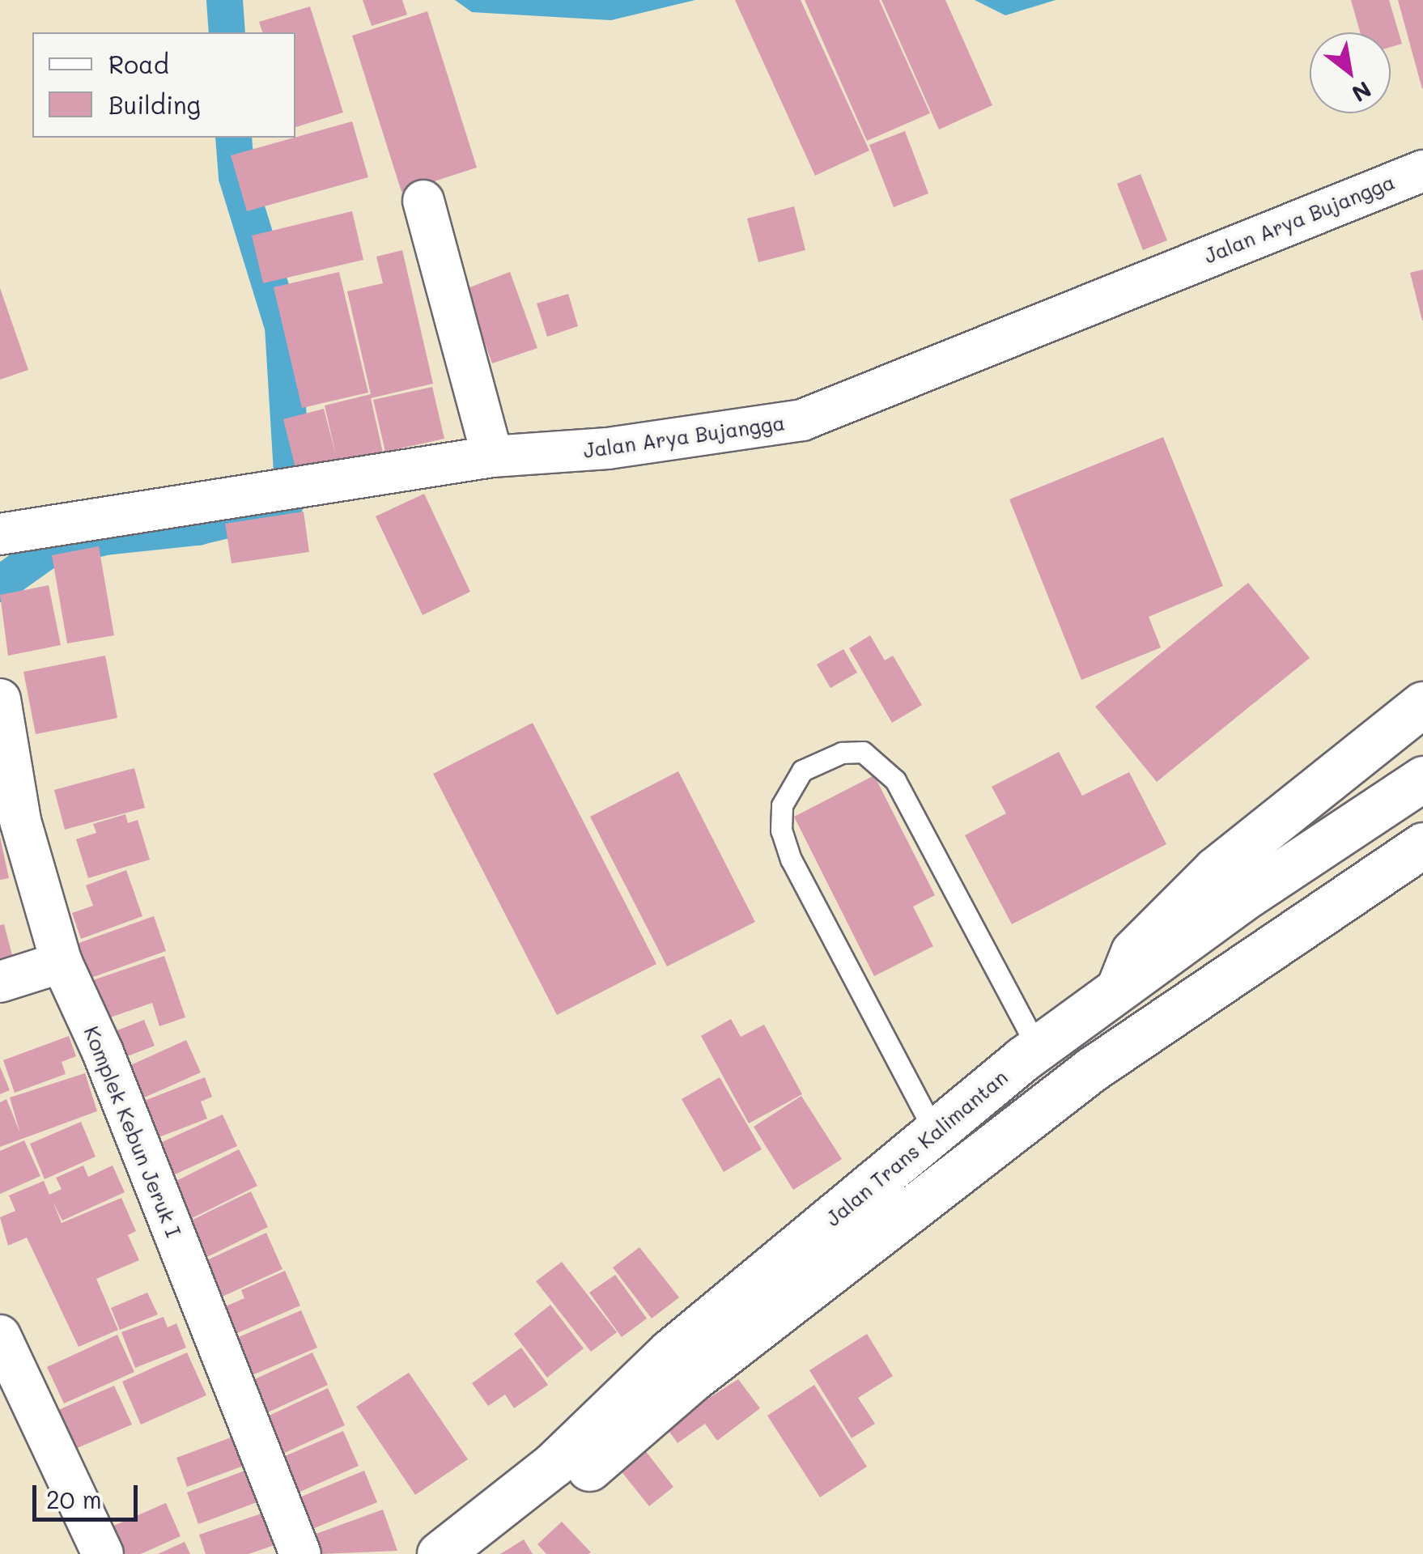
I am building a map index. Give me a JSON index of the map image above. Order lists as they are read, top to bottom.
{
  "streets": {
    "main road": ["Jalan Trans Kalimantan"],
    "street": ["Jalan Arya Bujangga", "Komplek Kebun Jeruk I"]
  },
  "legend": ["Road", "Building"],
  "scale_bar": "20 m",
  "north": "bottom right"
}
